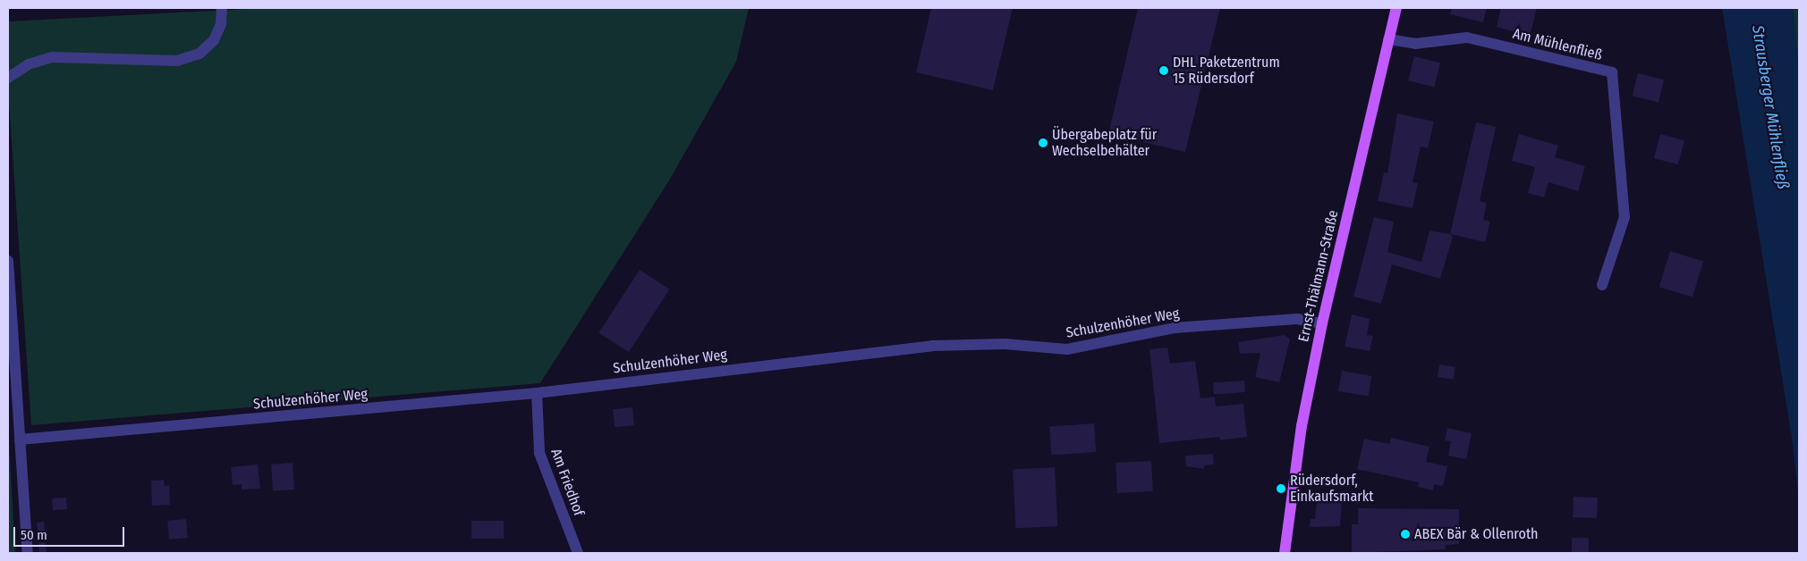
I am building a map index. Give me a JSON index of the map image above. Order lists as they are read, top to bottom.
{
  "streets": {
    "main road": ["Ernst-Thälmann-Straße"],
    "street": ["Am Mühlenfließ", "Schulzenhöher Weg", "Am Friedhof"]
  },
  "crossings": [
    ["Am Mühlenfließ", "Ernst-Thälmann-Straße"],
    ["Ernst-Thälmann-Straße", "Schulzenhöher Weg"],
    ["Schulzenhöher Weg", "Am Friedhof"]
  ],
  "water": ["Strausberger Mühlenfließ"],
  "places": [
    "DHL Paketzentrum 15 Rüdersdorf",
    "Übergabeplatz für Wechselbehälter",
    "Rüdersdorf, Einkaufsmarkt",
    "ABEX Bär & Ollenroth"
  ],
  "scale_bar": "50 m"
}
